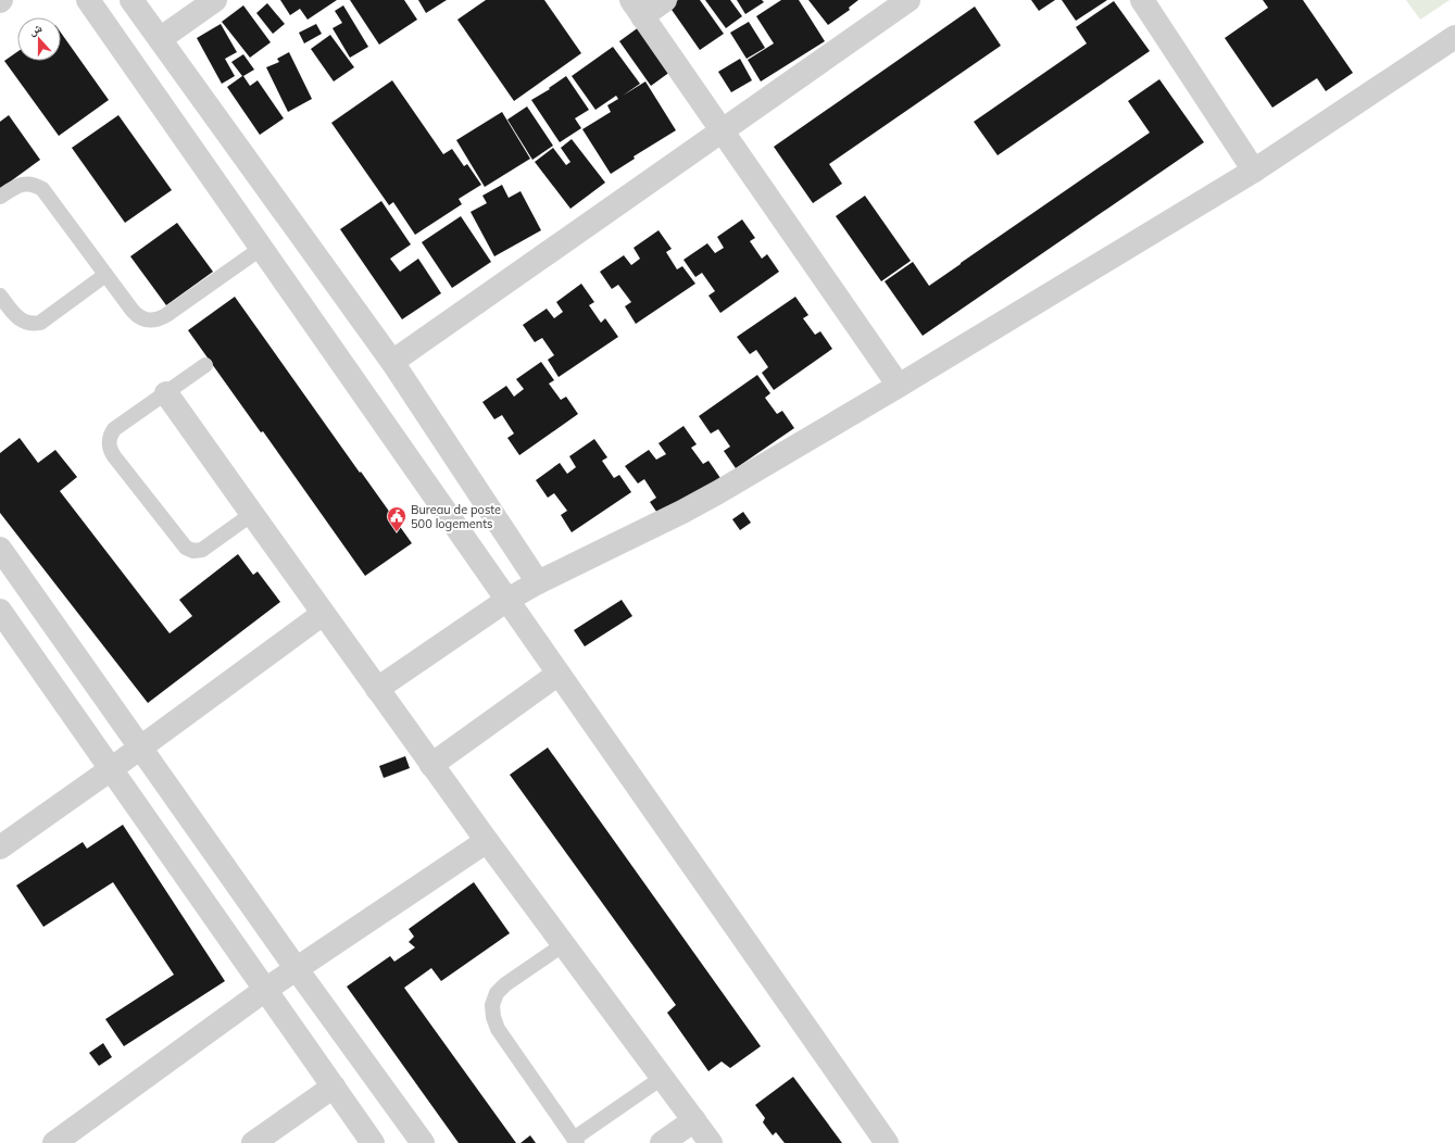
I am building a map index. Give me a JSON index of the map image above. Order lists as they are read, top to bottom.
{
  "places": {
    "public building": ["Bureau de poste 500 logements"]
  },
  "north": "top"
}
